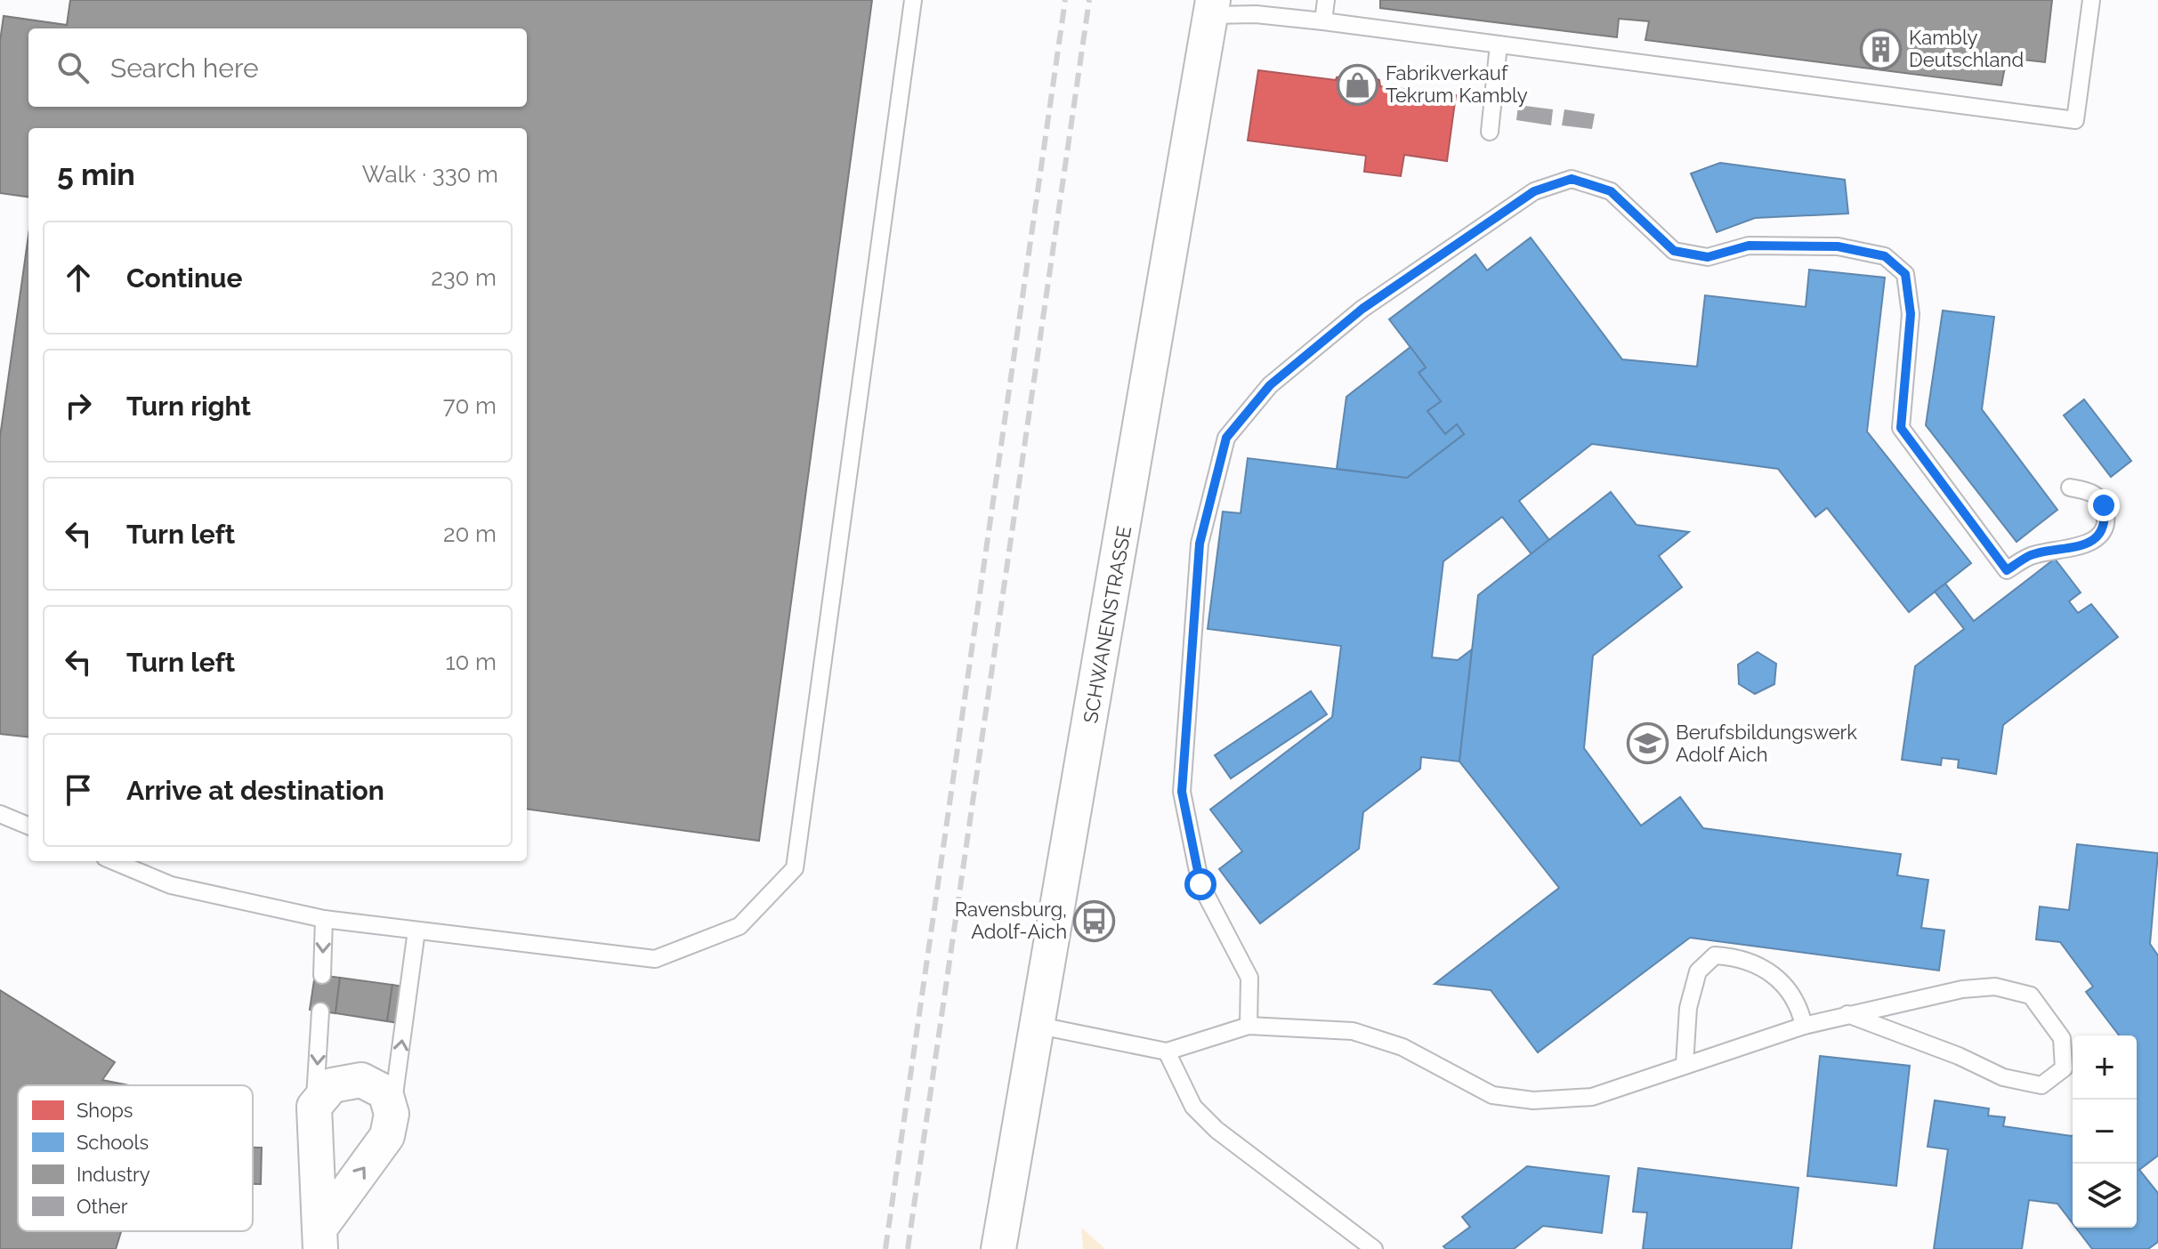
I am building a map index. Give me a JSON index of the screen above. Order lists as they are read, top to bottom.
{
  "streets": {
    "street": ["SCHWANENSTRASSE"]
  },
  "places": {
    "building": ["Kambly Deutschland"],
    "shop": ["Fabrikverkauf Tekrum Kambly"],
    "school or university": ["Berufsbildungswerk Adolf Aich"],
    "bus stop": ["Ravensburg, Adolf-Aich"]
  },
  "legend": [
    "Shops",
    "Schools",
    "Industry",
    "Other"
  ],
  "page": {
    "search": "Search here",
    "heading": ["5 min", "Walk · 330 m"],
    "list": [
      ["Continue", "230 m"],
      ["Turn right", "70 m"],
      ["Turn left", "20 m"],
      ["Turn left", "10 m"],
      "Arrive at destination"
    ],
    "map_buttons": ["+", "−"]
  }
}
